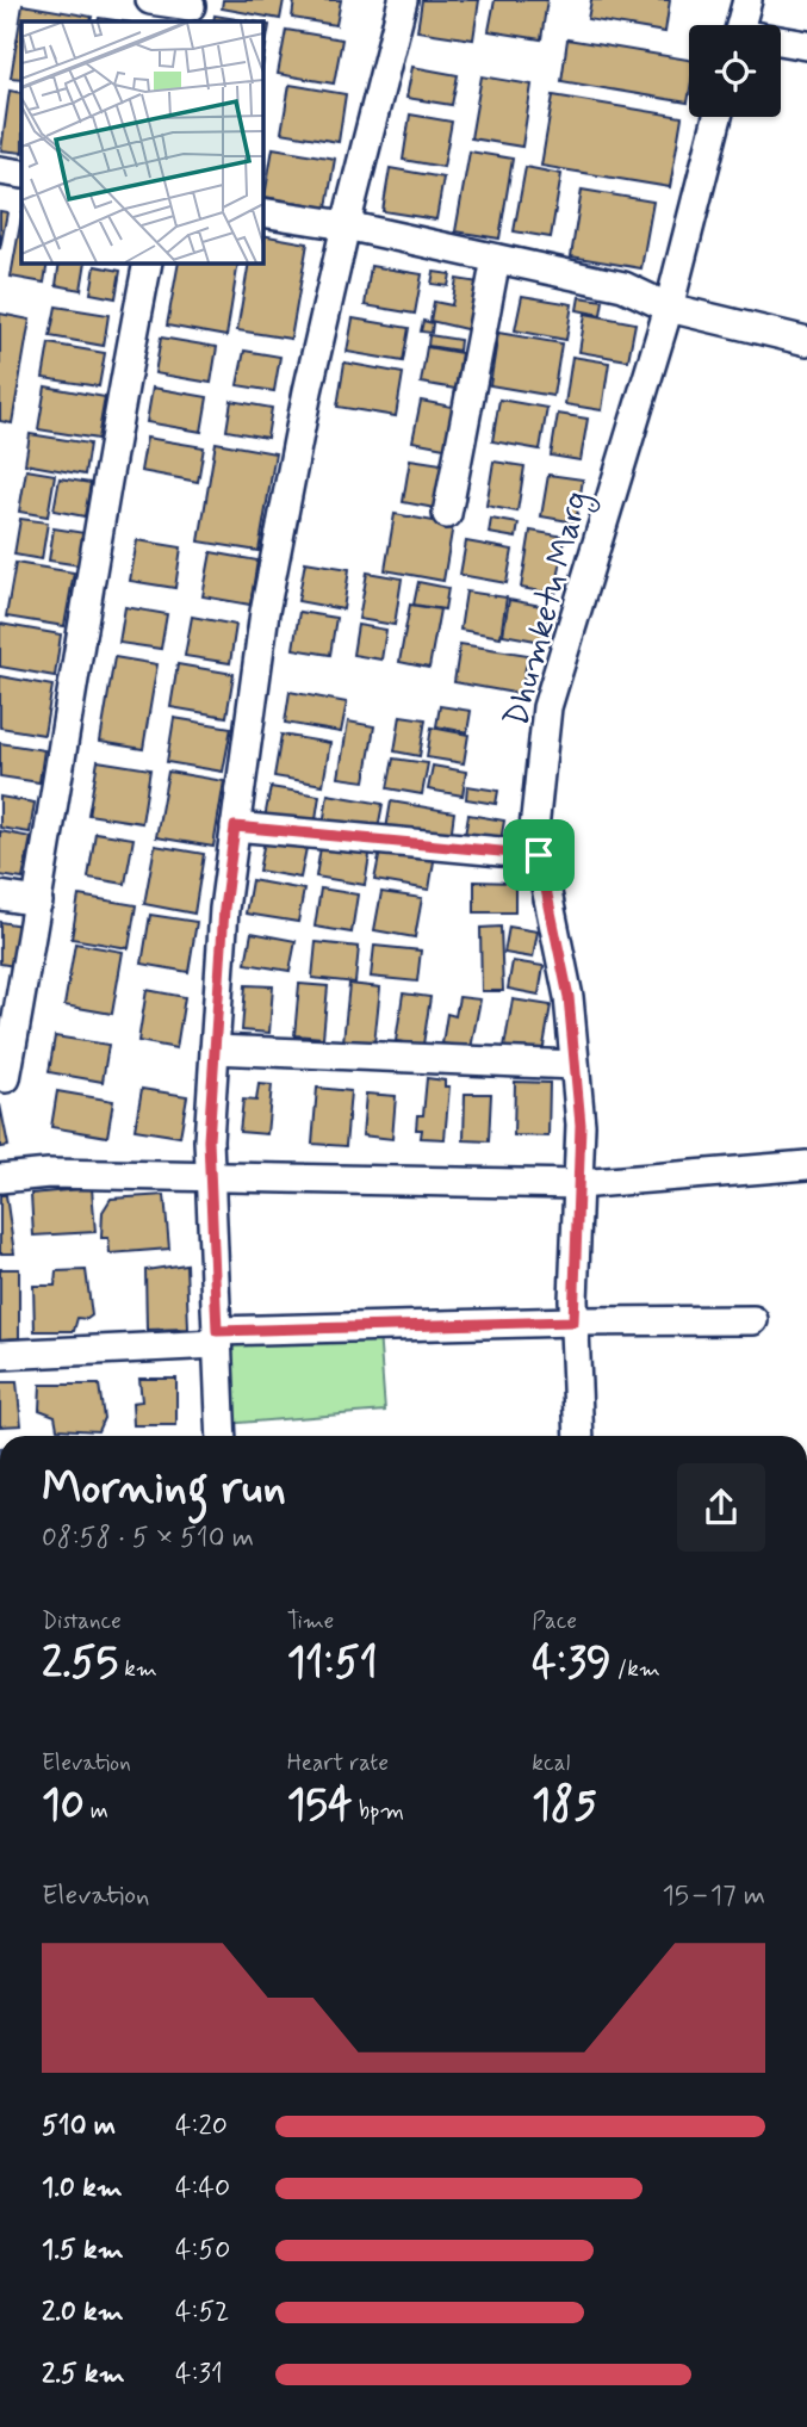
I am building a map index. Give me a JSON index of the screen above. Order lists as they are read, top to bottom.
{
  "streets": {
    "street": ["Dhumketu Marg"]
  },
  "page": {
    "heading": ["Morning run", "08:58 · 5 × 510 m"],
    "stats": [
      ["Distance", "2.55 km"],
      ["Time", "11:51"],
      ["Pace", "4:39 /km"],
      ["Elevation", "10 m"],
      ["Heart rate", "154 bpm"],
      ["kcal", "185"]
    ],
    "chart": ["Elevation", "15–17 m"],
    "list": [
      {
        "name": "510 m",
        "note": "4:20"
      },
      {
        "name": "1.0 km",
        "note": "4:40"
      },
      {
        "name": "1.5 km",
        "note": "4:50"
      },
      {
        "name": "2.0 km",
        "note": "4:52"
      },
      {
        "name": "2.5 km",
        "note": "4:31"
      }
    ]
  }
}
